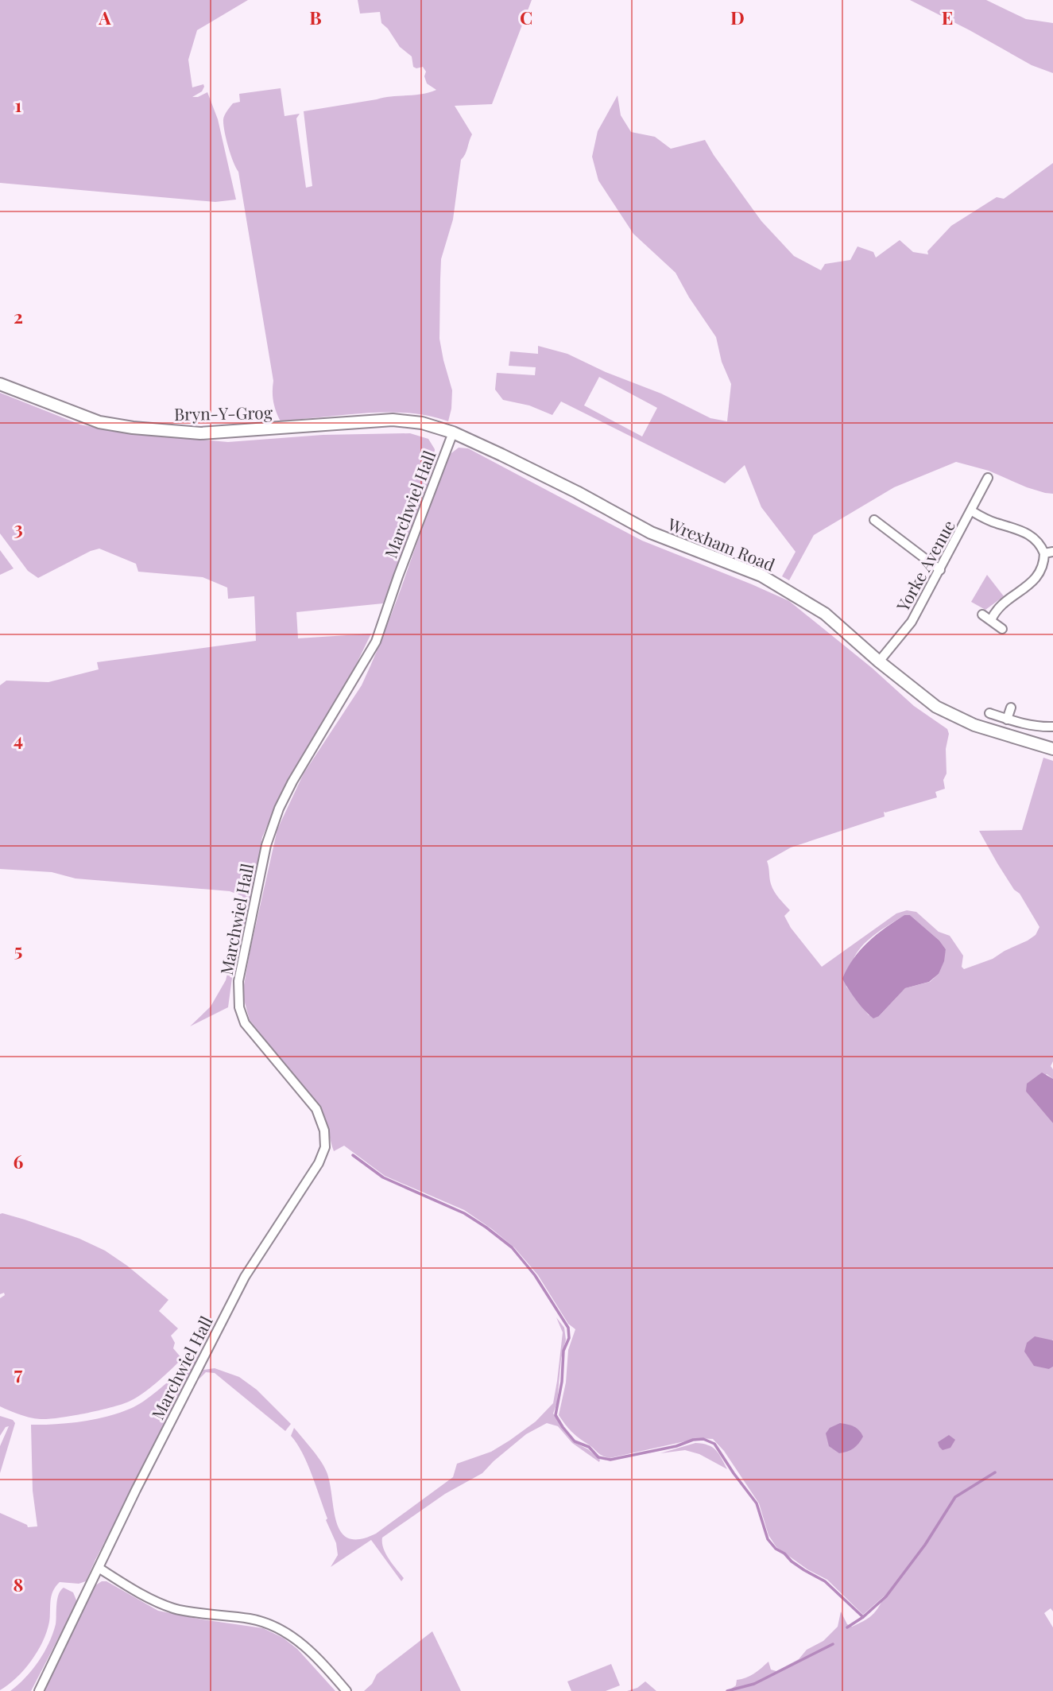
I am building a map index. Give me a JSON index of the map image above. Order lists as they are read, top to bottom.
{
  "streets": {
    "main road": ["Bryn-Y-Grog", "Wrexham Road"],
    "street": ["Marchwiel Hall", "Yorke Avenue"]
  },
  "crossings": [
    ["Bryn-Y-Grog", "Marchwiel Hall"],
    ["Bryn-Y-Grog", "Wrexham Road"],
    ["Marchwiel Hall", "Wrexham Road"],
    ["Wrexham Road", "Yorke Avenue"]
  ],
  "grid": {
    "columns": [
      "A",
      "B",
      "C",
      "D",
      "E"
    ],
    "rows": [
      "1",
      "2",
      "3",
      "4",
      "5",
      "6",
      "7",
      "8"
    ]
  }
}
